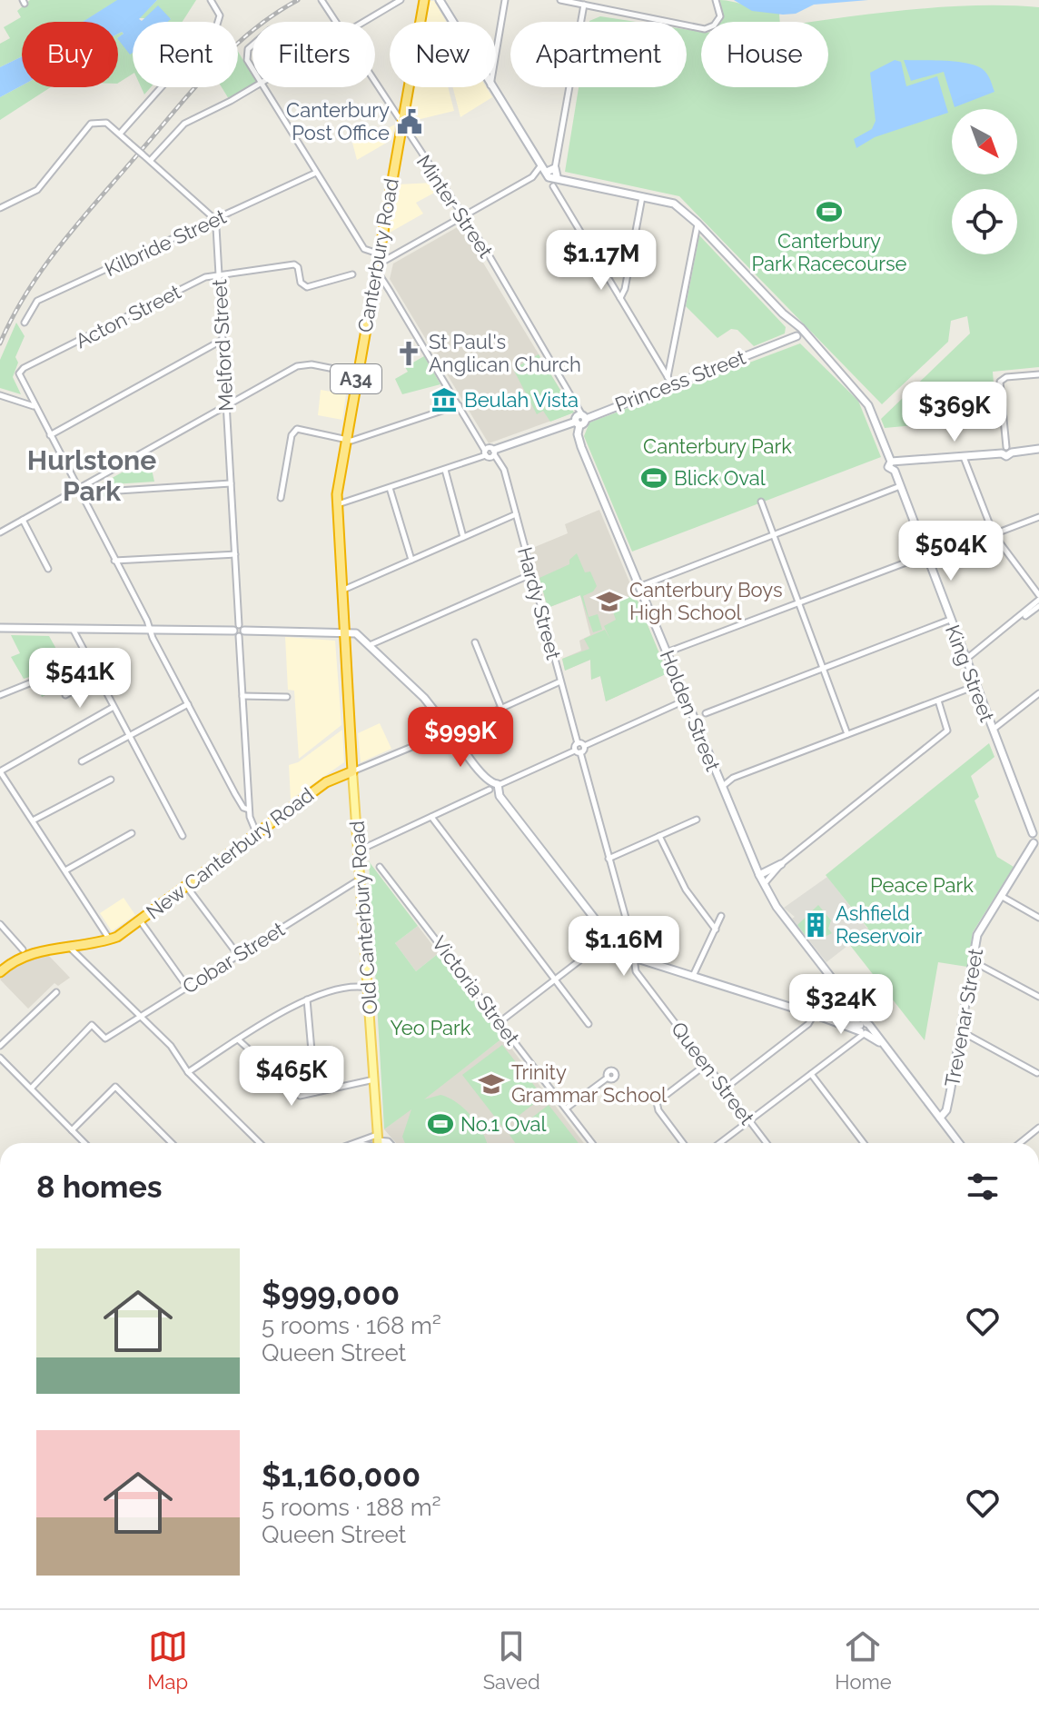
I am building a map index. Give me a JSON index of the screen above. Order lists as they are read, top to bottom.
{
  "streets": {
    "highway": ["Canterbury Road", "A34", "New Canterbury Road"],
    "main road": ["Old Canterbury Road"],
    "street": [
      "Minter Street",
      "Kilbride Street",
      "Acton Street",
      "Melford Street",
      "Princess Street",
      "Hardy Street",
      "King Street",
      "Holden Street",
      "Cobar Street",
      "Victoria Street",
      "Trevenar Street",
      "Queen Street"
    ]
  },
  "crossings": [
    ["Minter Street", "Canterbury Road"],
    ["Minter Street", "Princess Street"],
    ["Kilbride Street", "Melford Street"],
    ["Canterbury Road", "New Canterbury Road"],
    ["Canterbury Road", "Old Canterbury Road"],
    ["Canterbury Road", "Queen Street"],
    ["Acton Street", "Melford Street"],
    ["Melford Street", "New Canterbury Road"],
    ["Princess Street", "King Street"],
    ["King Street", "Trevenar Street"],
    ["Holden Street", "Trevenar Street"],
    ["New Canterbury Road", "Old Canterbury Road"],
    ["Old Canterbury Road", "Cobar Street"]
  ],
  "districts": ["Hurlstone Park"],
  "parks": ["Canterbury Park", "Peace Park", "Yeo Park"],
  "places": {
    "public building": ["Canterbury Post Office"],
    "sports": ["Canterbury Park Racecourse", "Blick Oval", "No.1 Oval"],
    "church": ["St Paul's Anglican Church"],
    "museum": ["Beulah Vista"],
    "school or university": ["Canterbury Boys High School", "Trinity Grammar School"],
    "building": ["Ashfield Reservoir"]
  },
  "north": "bottom right",
  "page": {
    "chip": [
      "Buy",
      "Rent",
      "Filters",
      "New",
      "Apartment",
      "House"
    ],
    "price": [
      "$1.17M",
      "$369K",
      "$504K",
      "$541K",
      "$999K",
      "$1.16M",
      "$324K",
      "$465K"
    ],
    "heading": "8 homes",
    "list": [
      {
        "name": "$999,000",
        "note": "5 rooms · 168 m² · Queen Street"
      },
      {
        "name": "$1,160,000",
        "note": "5 rooms · 188 m² · Queen Street"
      }
    ],
    "tabs": ["Map", "Saved", "Home"]
  }
}
